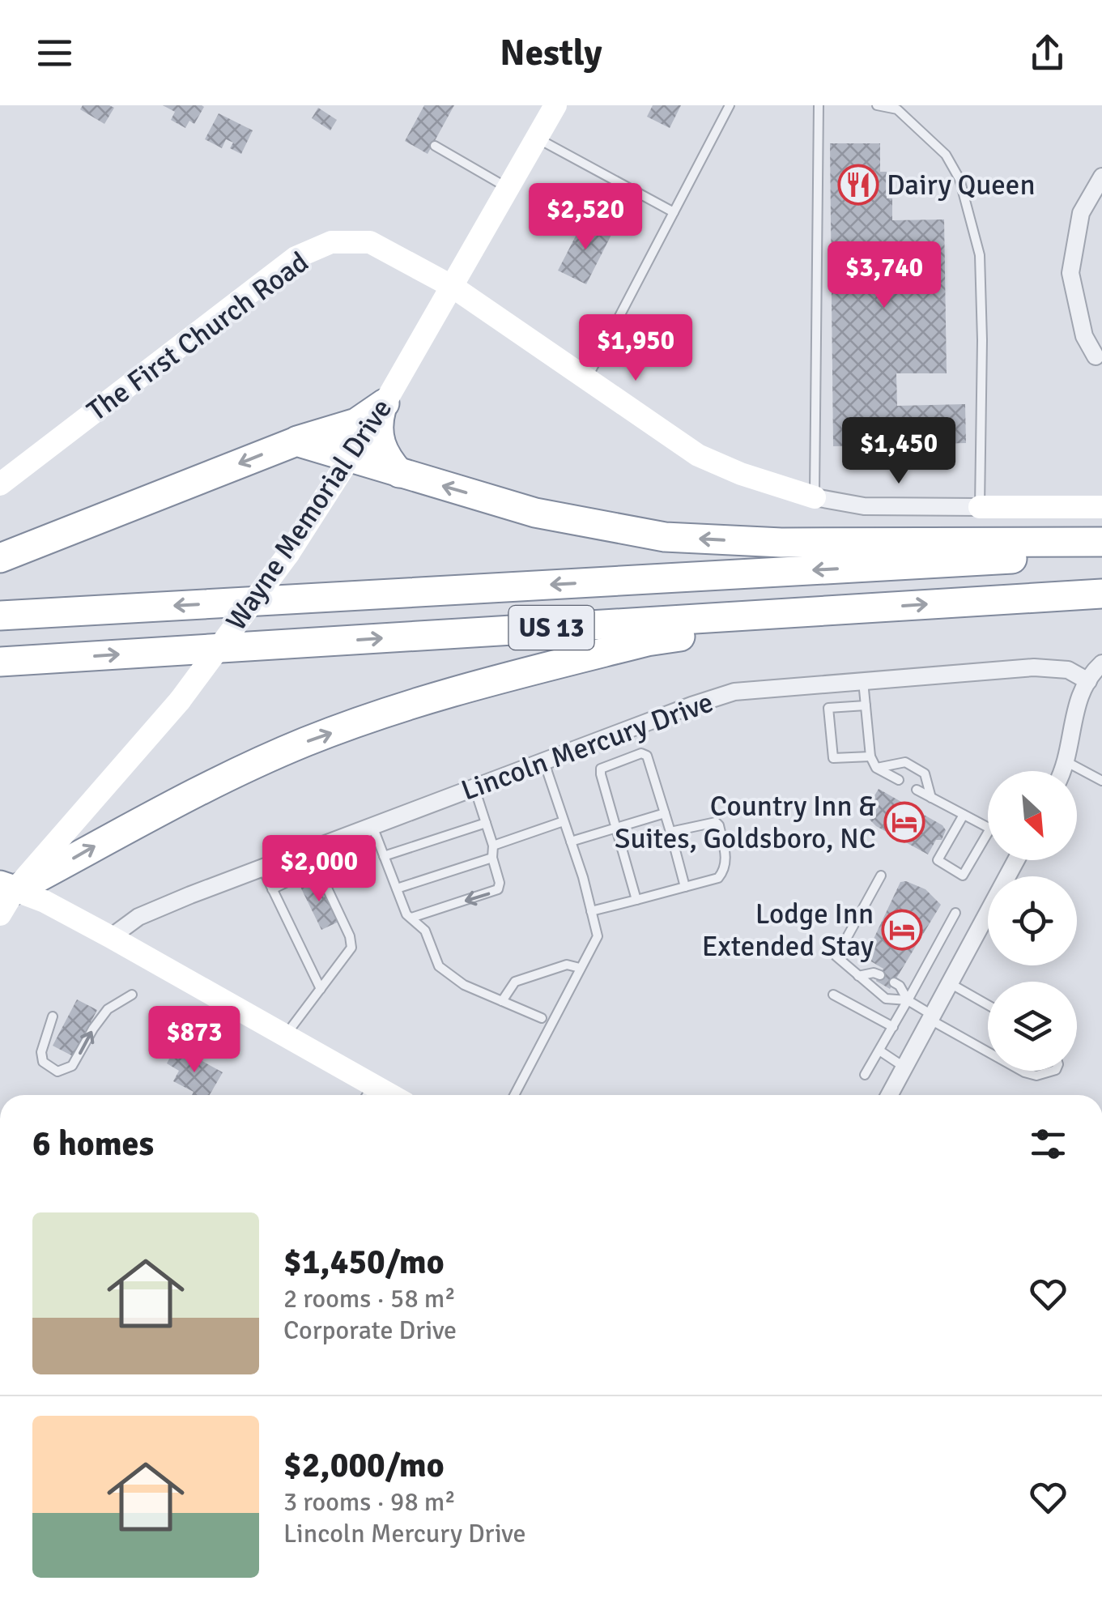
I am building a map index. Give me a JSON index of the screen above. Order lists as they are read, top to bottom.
{
  "streets": {
    "highway": ["US 13"],
    "street": ["The First Church Road", "Wayne Memorial Drive", "Lincoln Mercury Drive"]
  },
  "crossings": [
    ["The First Church Road", "Wayne Memorial Drive"]
  ],
  "places": {
    "restaurant": ["Dairy Queen"],
    "hotel": ["Country Inn & Suites, Goldsboro, NC", "Lodge Inn Extended Stay"]
  },
  "north": "bottom right",
  "page": {
    "header": "Nestly",
    "price": [
      "$2,520",
      "$3,740",
      "$1,950",
      "$1,450",
      "$2,000",
      "$873"
    ],
    "heading": "6 homes",
    "list": [
      {
        "name": "$1,450/mo",
        "note": "2 rooms · 58 m² · Corporate Drive"
      },
      {
        "name": "$2,000/mo",
        "note": "3 rooms · 98 m² · Lincoln Mercury Drive"
      }
    ]
  }
}
